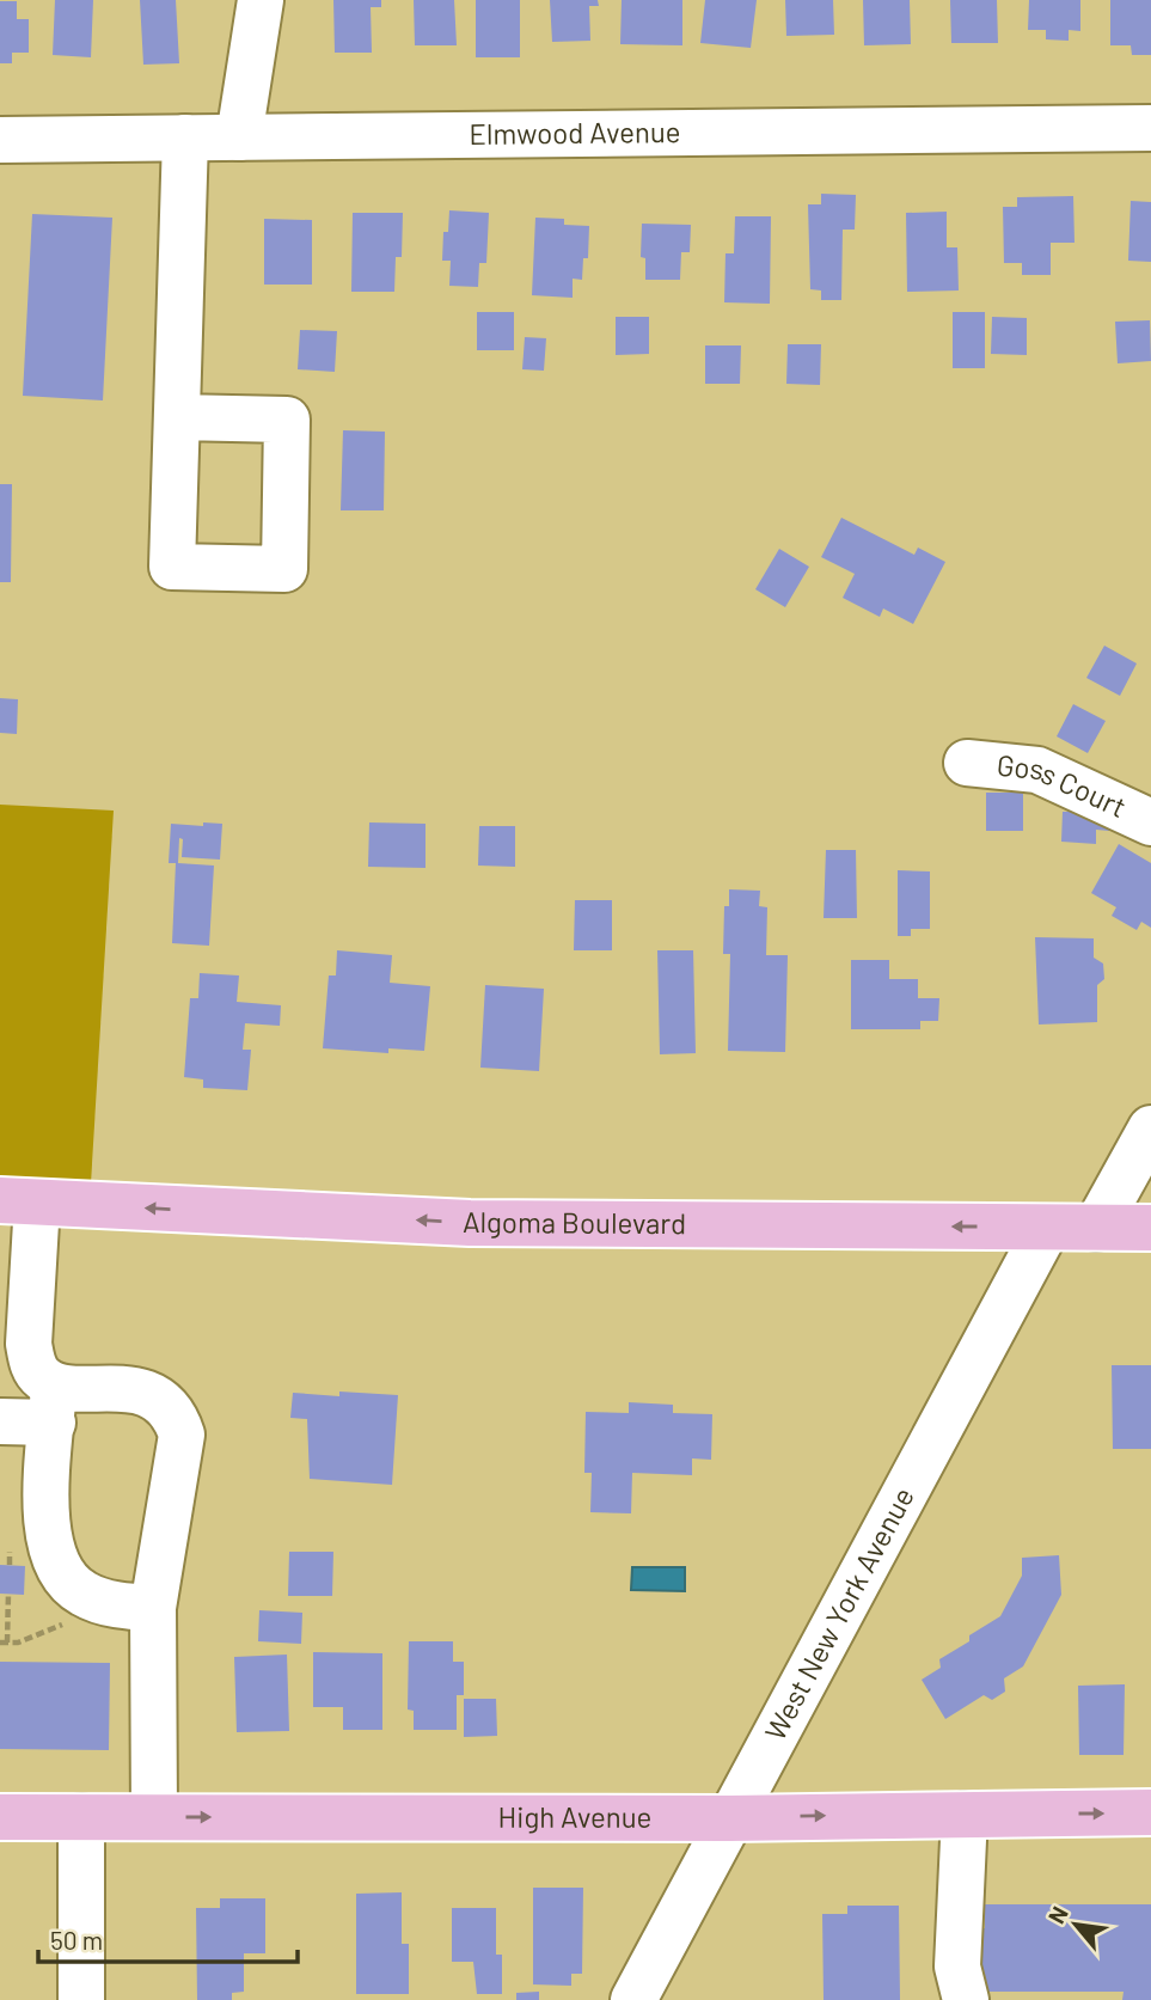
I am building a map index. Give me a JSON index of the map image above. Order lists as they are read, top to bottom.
{
  "streets": {
    "main road": ["Algoma Boulevard", "High Avenue"],
    "street": ["Elmwood Avenue", "Goss Court", "West New York Avenue"]
  },
  "crossings": [
    ["Algoma Boulevard", "West New York Avenue"],
    ["West New York Avenue", "High Avenue"]
  ],
  "one_way": ["Algoma Boulevard", "High Avenue"],
  "scale_bar": "50 m",
  "north": "top left"
}
